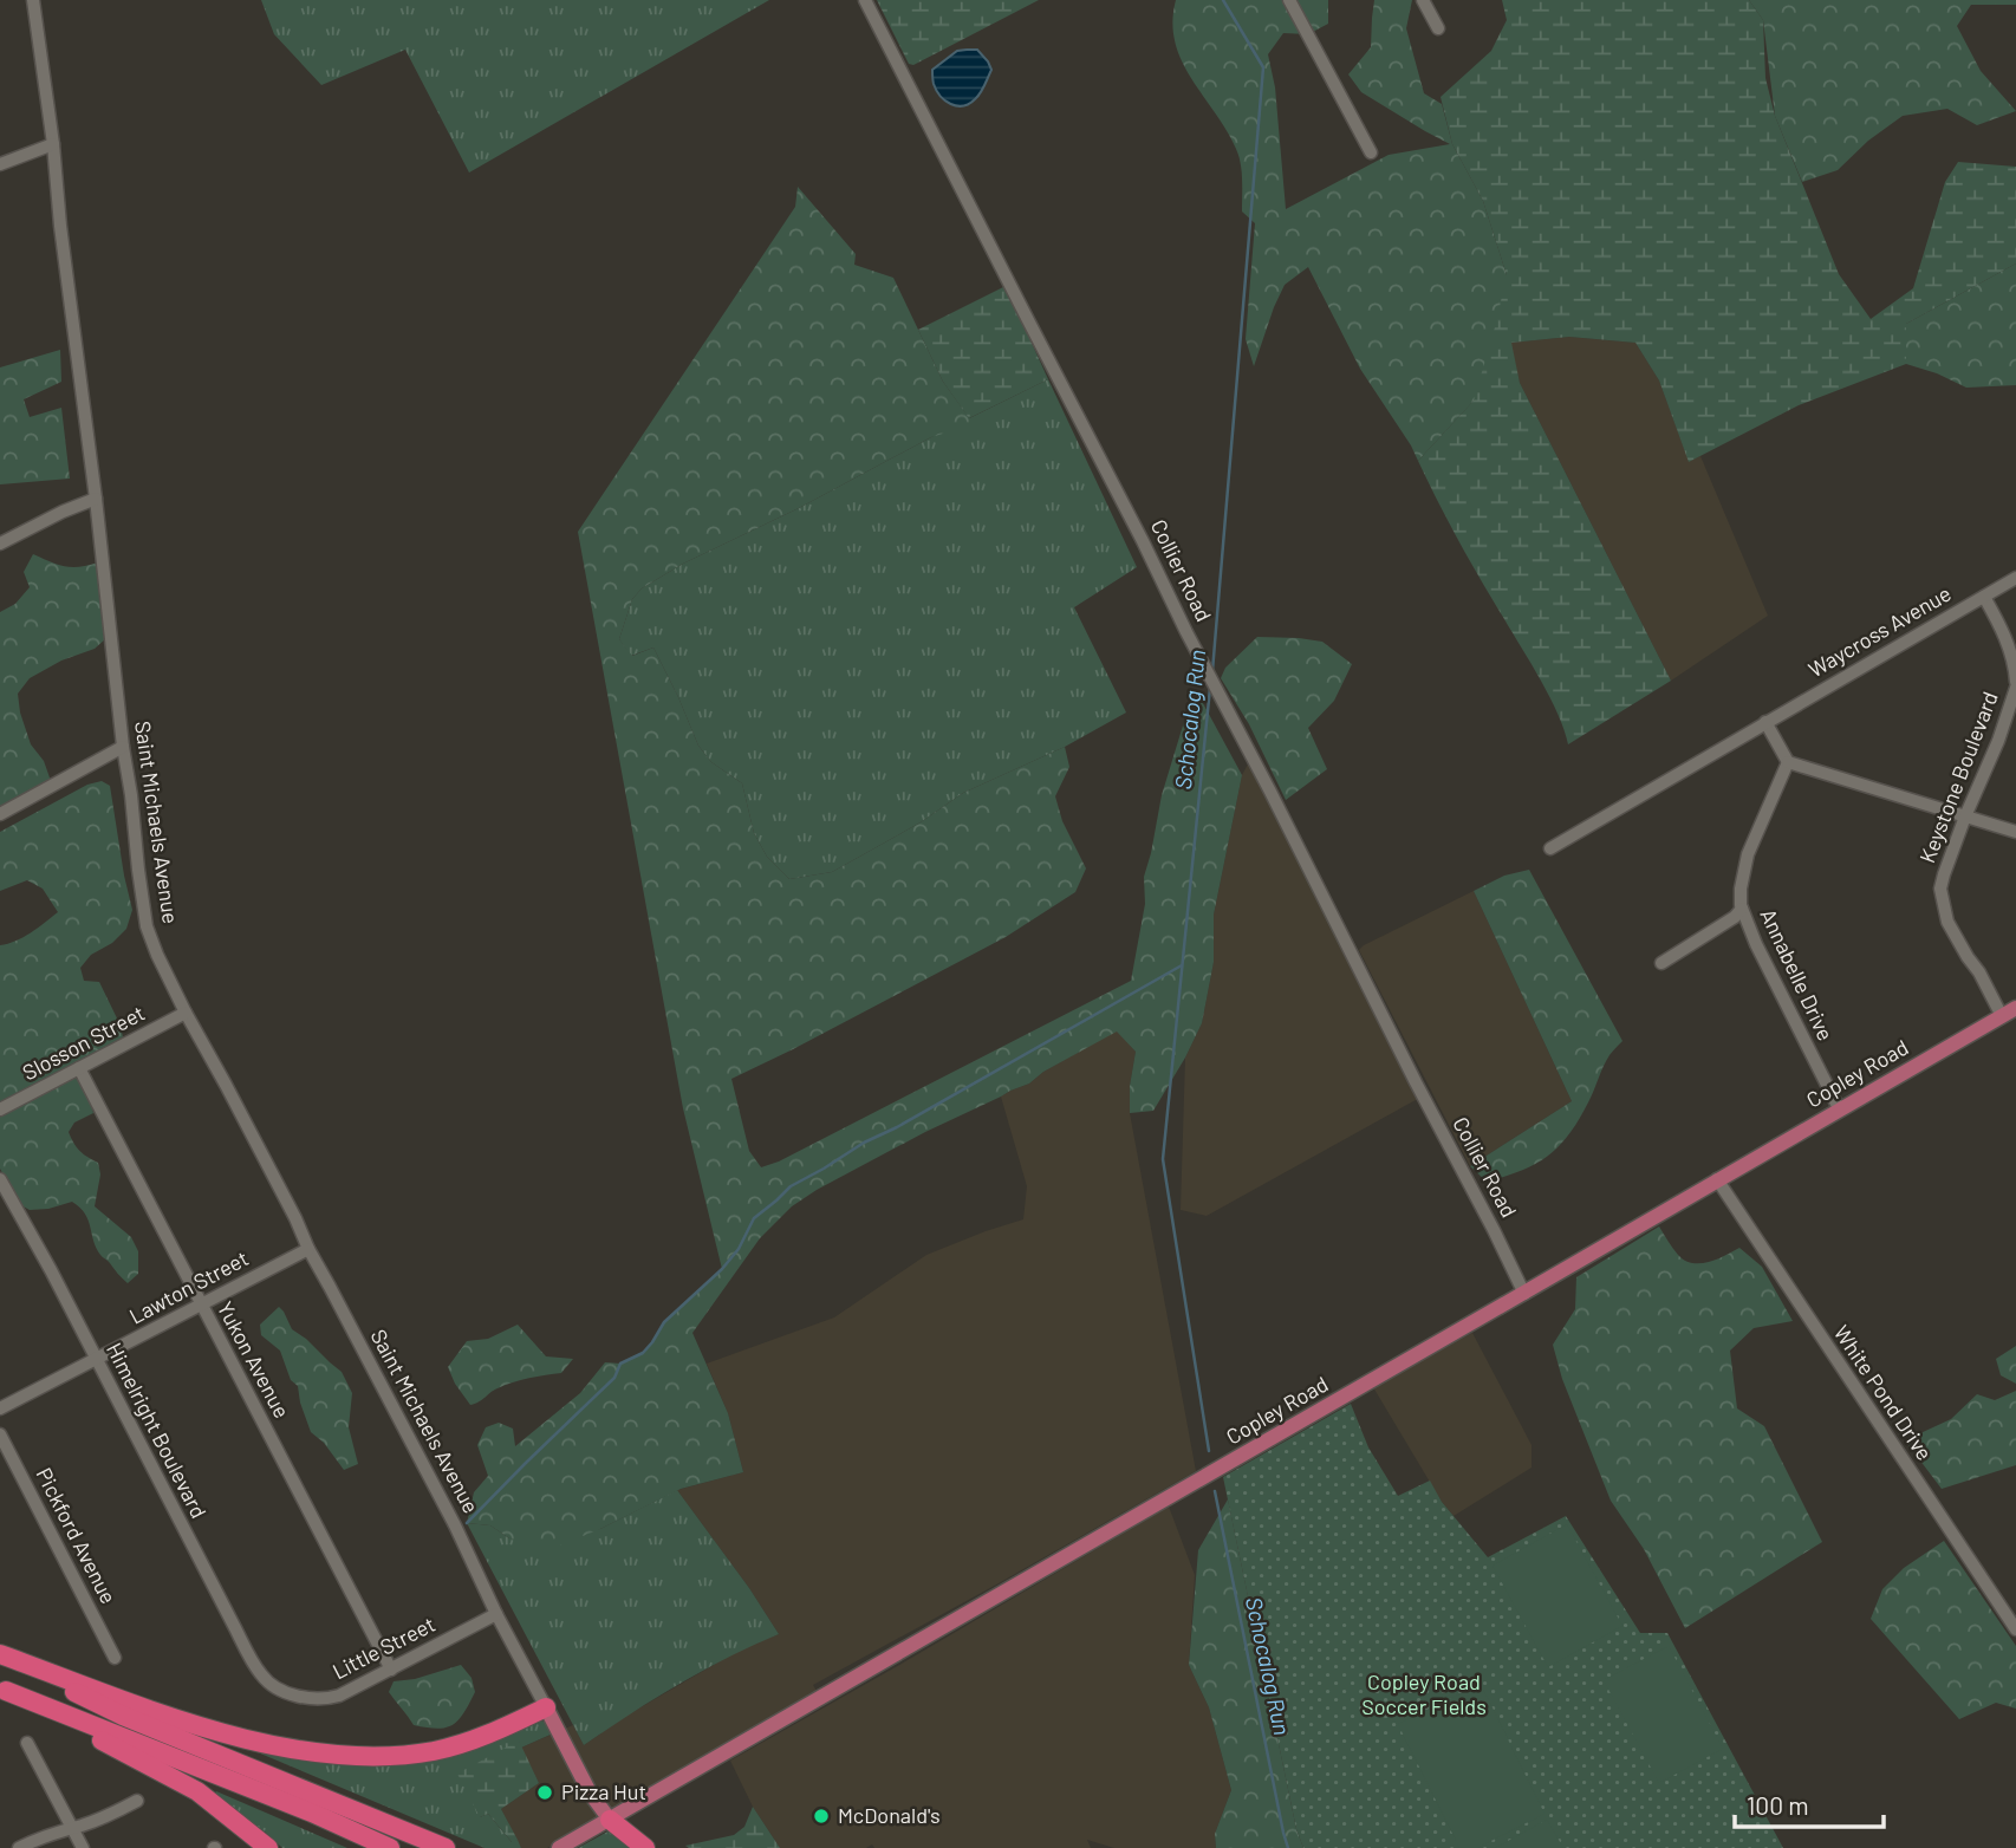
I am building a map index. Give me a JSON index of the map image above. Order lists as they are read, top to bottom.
{
  "streets": {
    "main road": ["Copley Road"],
    "street": [
      "Collier Road",
      "Waycross Avenue",
      "Keystone Boulevard",
      "Saint Michaels Avenue",
      "Annabelle Drive",
      "Slosson Street",
      "Lawton Street",
      "Yukon Avenue",
      "White Pond Drive",
      "Himelright Boulevard",
      "Pickford Avenue",
      "Little Street"
    ]
  },
  "crossings": [
    ["Collier Road", "Copley Road"],
    ["Waycross Avenue", "Keystone Boulevard"],
    ["Keystone Boulevard", "Copley Road"],
    ["Saint Michaels Avenue", "Slosson Street"],
    ["Saint Michaels Avenue", "Lawton Street"],
    ["Saint Michaels Avenue", "Little Street"],
    ["Annabelle Drive", "Copley Road"],
    ["Slosson Street", "Yukon Avenue"],
    ["Copley Road", "White Pond Drive"],
    ["Lawton Street", "Yukon Avenue"],
    ["Lawton Street", "Himelright Boulevard"],
    ["Yukon Avenue", "Little Street"],
    ["Himelright Boulevard", "Little Street"]
  ],
  "water": ["Schocalog Run"],
  "parks": ["Copley Road Soccer Fields"],
  "places": ["Pizza Hut", "McDonald's"],
  "scale_bar": "100 m"
}
